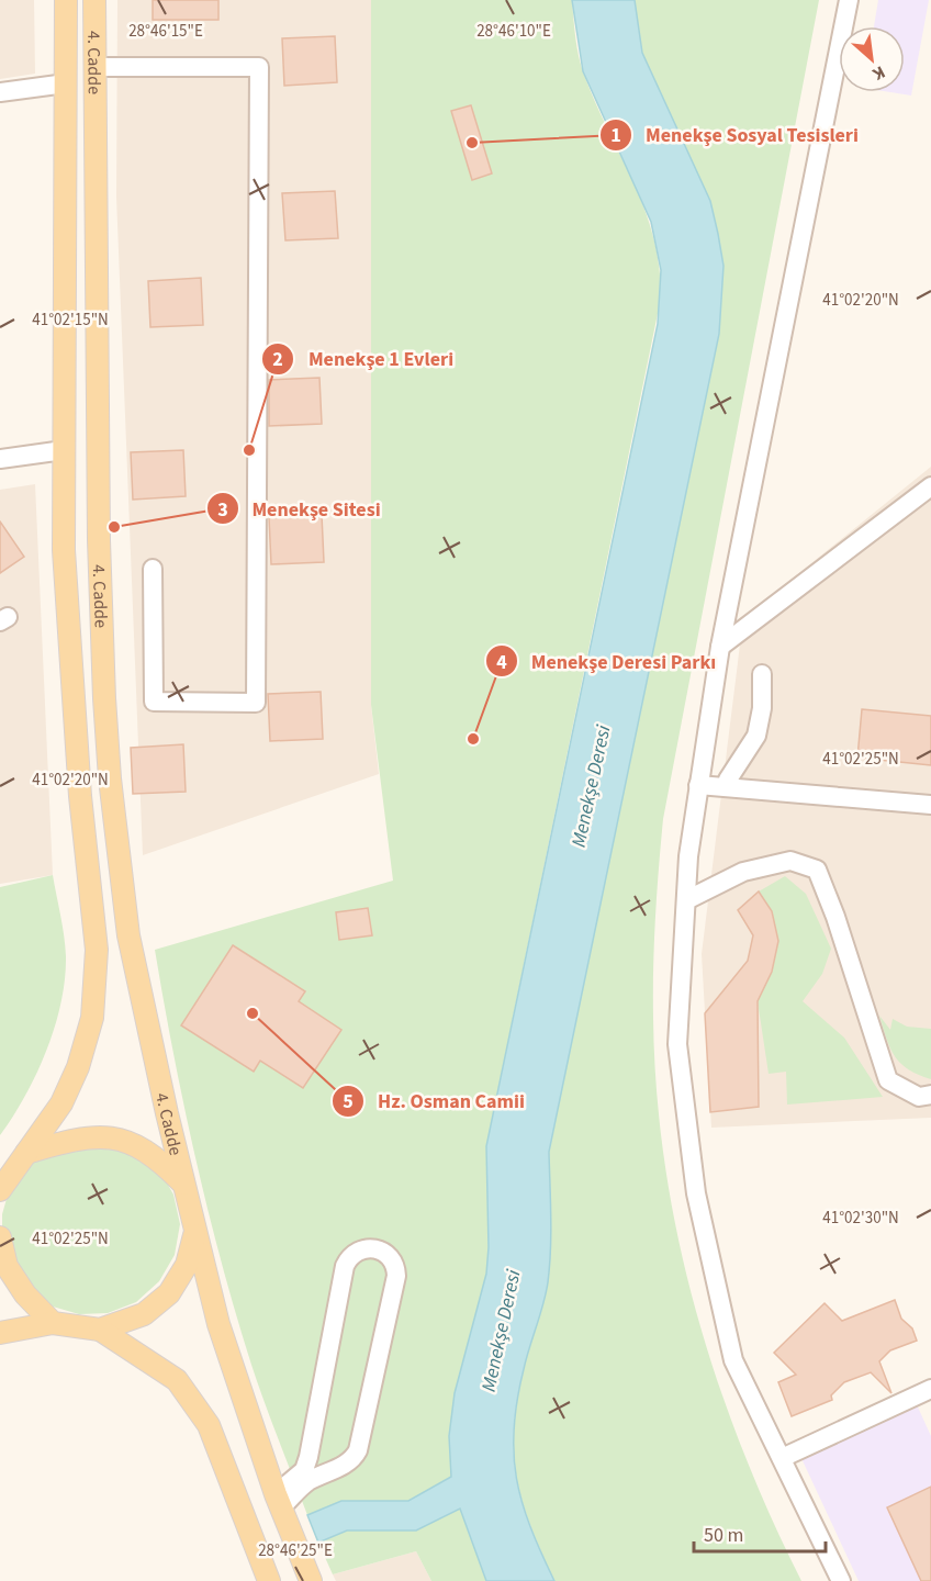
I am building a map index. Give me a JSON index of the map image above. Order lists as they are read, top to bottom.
{
  "streets": {
    "main road": ["4. Cadde"]
  },
  "water": ["Menekşe Deresi"],
  "places": [
    "Menekşe Sosyal Tesisleri",
    "Menekşe 1 Evleri",
    "Menekşe Sitesi",
    "Menekşe Deresi Parkı",
    "Hz. Osman Camii"
  ],
  "scale_bar": "50 m",
  "north": "bottom right",
  "coordinates": [
    "28°46'15\"E",
    "28°46'10\"E",
    "41°02'20\"N",
    "41°02'15\"N",
    "41°02'25\"N",
    "41°02'30\"N",
    "28°46'25\"E"
  ]
}
